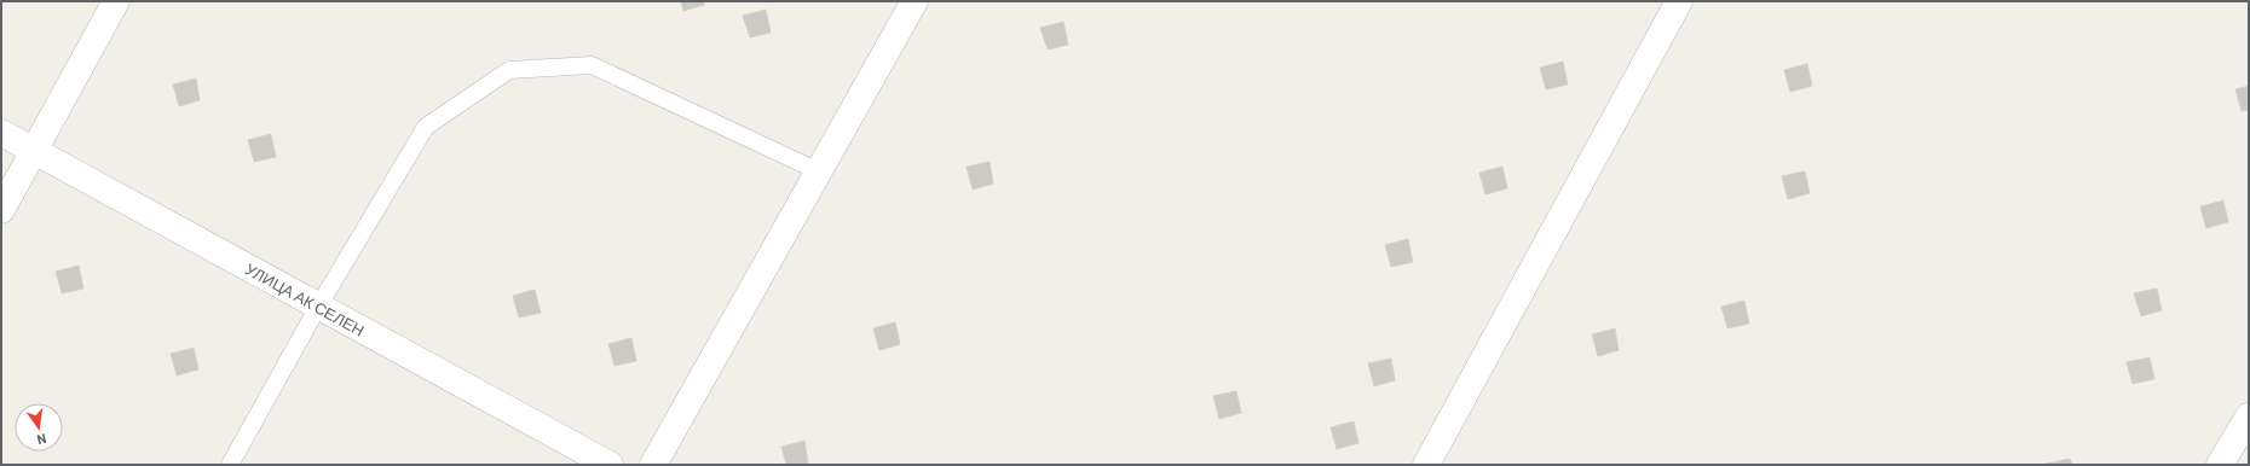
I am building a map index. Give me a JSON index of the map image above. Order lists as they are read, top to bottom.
{
  "streets": {
    "street": ["УЛИЦА АК СЕЛЕН"]
  },
  "north": "bottom"
}
